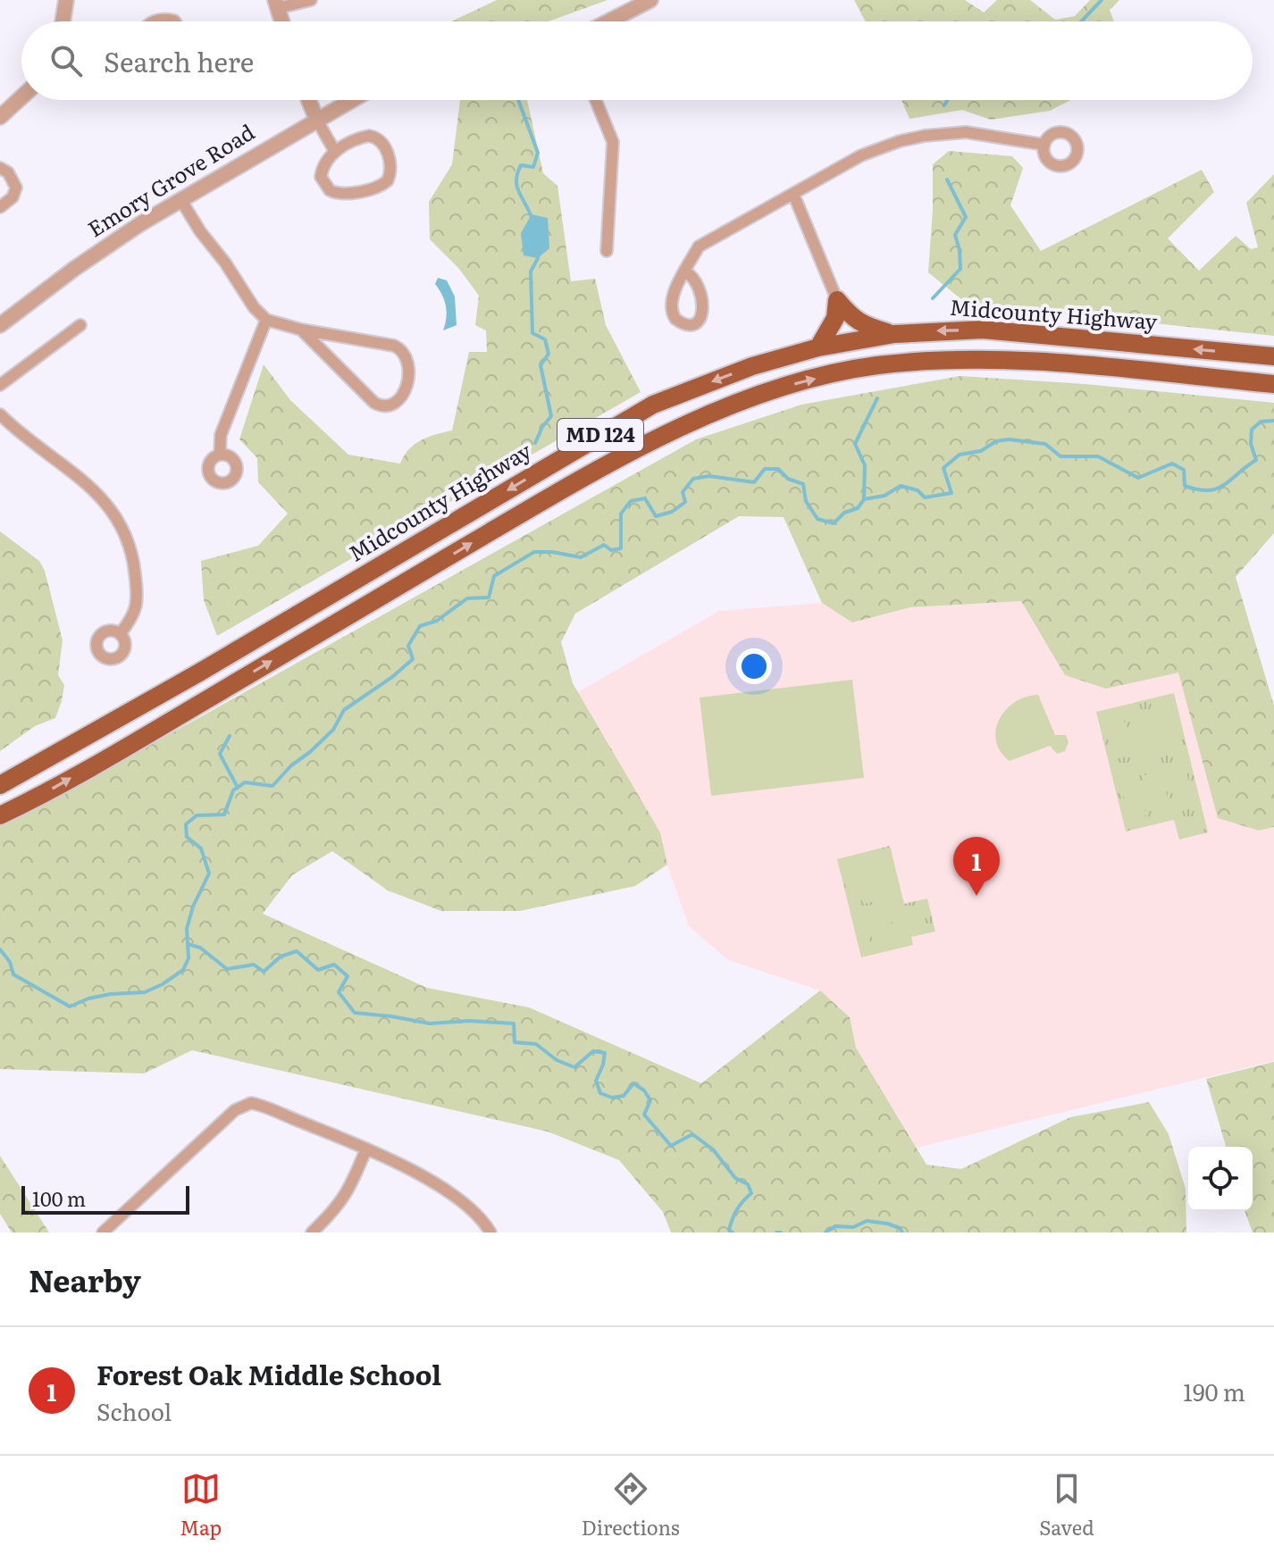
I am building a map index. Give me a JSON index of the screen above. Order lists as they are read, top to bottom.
{
  "streets": {
    "main road": ["Midcounty Highway", "MD 124"],
    "street": ["Emory Grove Road"]
  },
  "scale_bar": "100 m",
  "page": {
    "search": "Search here",
    "pins": "1",
    "scale": "100 m",
    "heading": "Nearby",
    "list": [
      {
        "mark": "1",
        "name": "Forest Oak Middle School",
        "note": "School",
        "value": "190 m"
      }
    ],
    "nav": ["Map", "Directions", "Saved"]
  }
}
